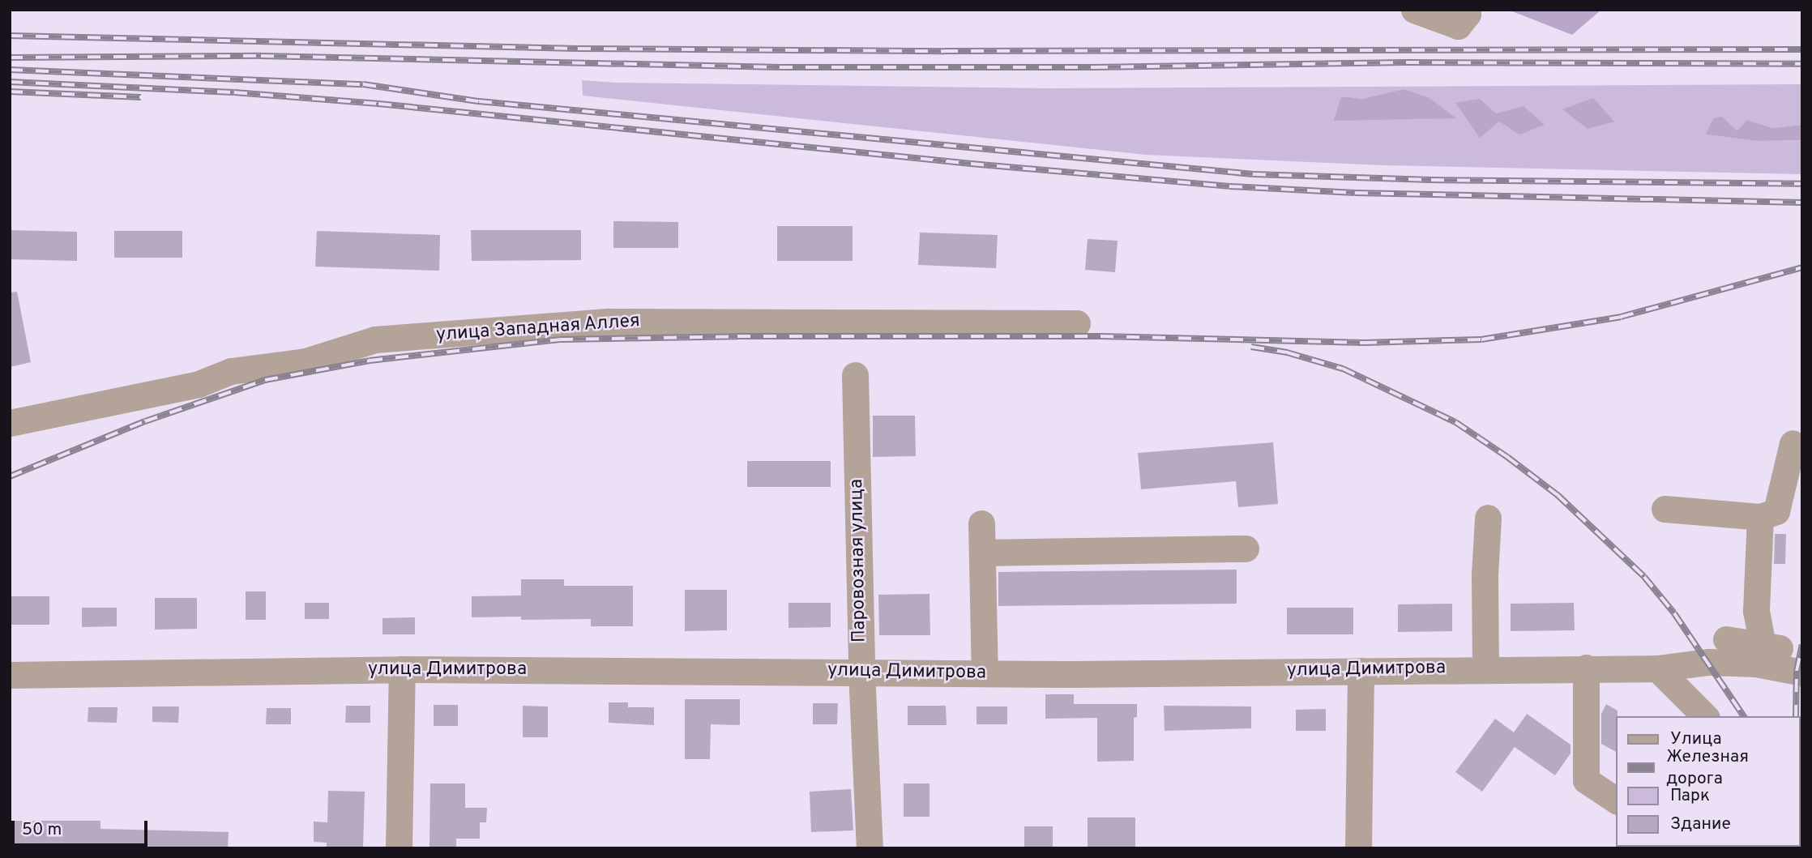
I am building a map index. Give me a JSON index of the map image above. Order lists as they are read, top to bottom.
{
  "streets": {
    "street": ["улица Западная Аллея", "Паровозная улица", "улица Димитрова"]
  },
  "crossings": [
    ["Паровозная улица", "улица Димитрова"]
  ],
  "legend": [
    "Улица",
    "Железная дорога",
    "Парк",
    "Здание"
  ],
  "scale_bar": "50 m"
}
